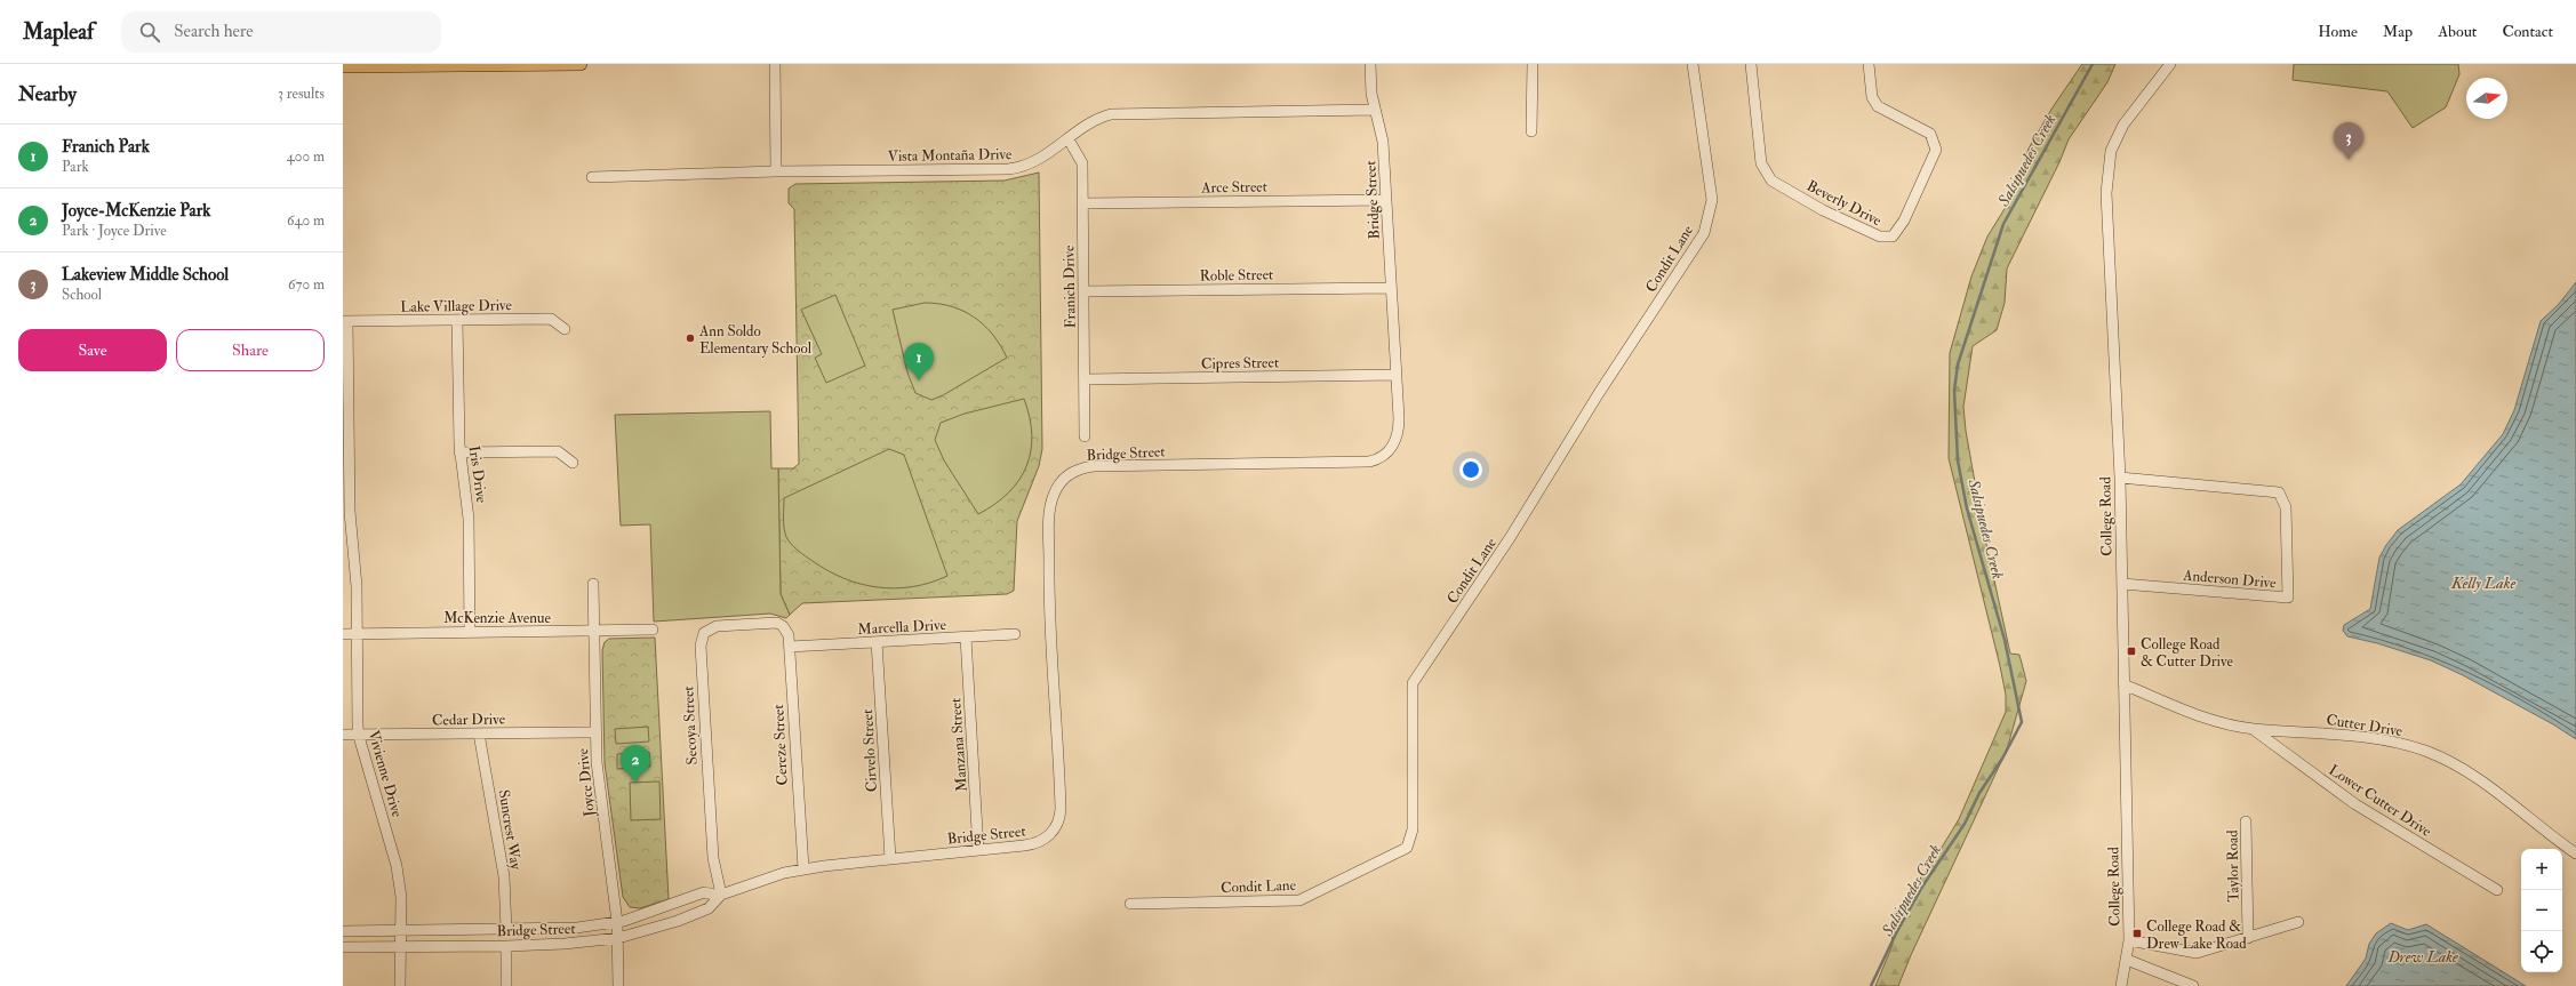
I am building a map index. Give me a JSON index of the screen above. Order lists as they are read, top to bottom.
{
  "streets": {
    "street": [
      "Vista Montaña Drive",
      "Arce Street",
      "Bridge Street",
      "Beverly Drive",
      "Condit Lane",
      "Roble Street",
      "Franich Drive",
      "Lake Village Drive",
      "Cipres Street",
      "Iris Drive",
      "College Road",
      "Anderson Drive",
      "McKenzie Avenue",
      "Marcella Drive",
      "Cedar Drive",
      "Cutter Drive",
      "Secoya Street",
      "Cereze Street",
      "Manzana Street",
      "Cirvelo Street",
      "Vivienne Drive",
      "Joyce Drive",
      "Lower Cutter Drive",
      "Suncrest Way",
      "Taylor Road"
    ]
  },
  "crossings": [
    ["Vista Montaña Drive", "Bridge Street"],
    ["Vista Montaña Drive", "Franich Drive"],
    ["Arce Street", "Bridge Street"],
    ["Arce Street", "Franich Drive"],
    ["Bridge Street", "Roble Street"],
    ["Bridge Street", "Cipres Street"],
    ["Bridge Street", "Secoya Street"],
    ["Bridge Street", "Cereze Street"],
    ["Bridge Street", "Manzana Street"],
    ["Bridge Street", "Cirvelo Street"],
    ["Bridge Street", "Vivienne Drive"],
    ["Bridge Street", "Joyce Drive"],
    ["Bridge Street", "Suncrest Way"],
    ["Roble Street", "Franich Drive"],
    ["Franich Drive", "Cipres Street"],
    ["Lake Village Drive", "Iris Drive"],
    ["Lake Village Drive", "Vivienne Drive"],
    ["Iris Drive", "McKenzie Avenue"],
    ["College Road", "Anderson Drive"],
    ["College Road", "Cutter Drive"],
    ["McKenzie Avenue", "Vivienne Drive"],
    ["McKenzie Avenue", "Joyce Drive"],
    ["Marcella Drive", "Cereze Street"],
    ["Marcella Drive", "Manzana Street"],
    ["Marcella Drive", "Cirvelo Street"],
    ["Cedar Drive", "Vivienne Drive"],
    ["Cedar Drive", "Joyce Drive"],
    ["Cedar Drive", "Suncrest Way"],
    ["Cutter Drive", "Lower Cutter Drive"],
    ["Secoya Street", "Cereze Street"]
  ],
  "water": ["Salsipuedes Creek", "Kelly Lake", "Drew Lake"],
  "places": {
    "other": ["Ann Soldo Elementary School"],
    "transit": ["College Road & Cutter Drive", "College Road & Drew Lake Road"]
  },
  "north": "right",
  "page": {
    "header": "Mapleaf",
    "search": "Search here",
    "nav": [
      "Home",
      "Map",
      "About",
      "Contact"
    ],
    "heading": ["Nearby", "3 results"],
    "pins": ["3", "1", "2"],
    "list": [
      {
        "mark": "1",
        "name": "Franich Park",
        "note": "Park",
        "value": "400 m"
      },
      {
        "mark": "2",
        "name": "Joyce-McKenzie Park",
        "note": "Park · Joyce Drive",
        "value": "640 m"
      },
      {
        "mark": "3",
        "name": "Lakeview Middle School",
        "note": "School",
        "value": "670 m"
      }
    ],
    "buttons": ["Save", "Share"],
    "map_buttons": ["+", "−"]
  }
}
